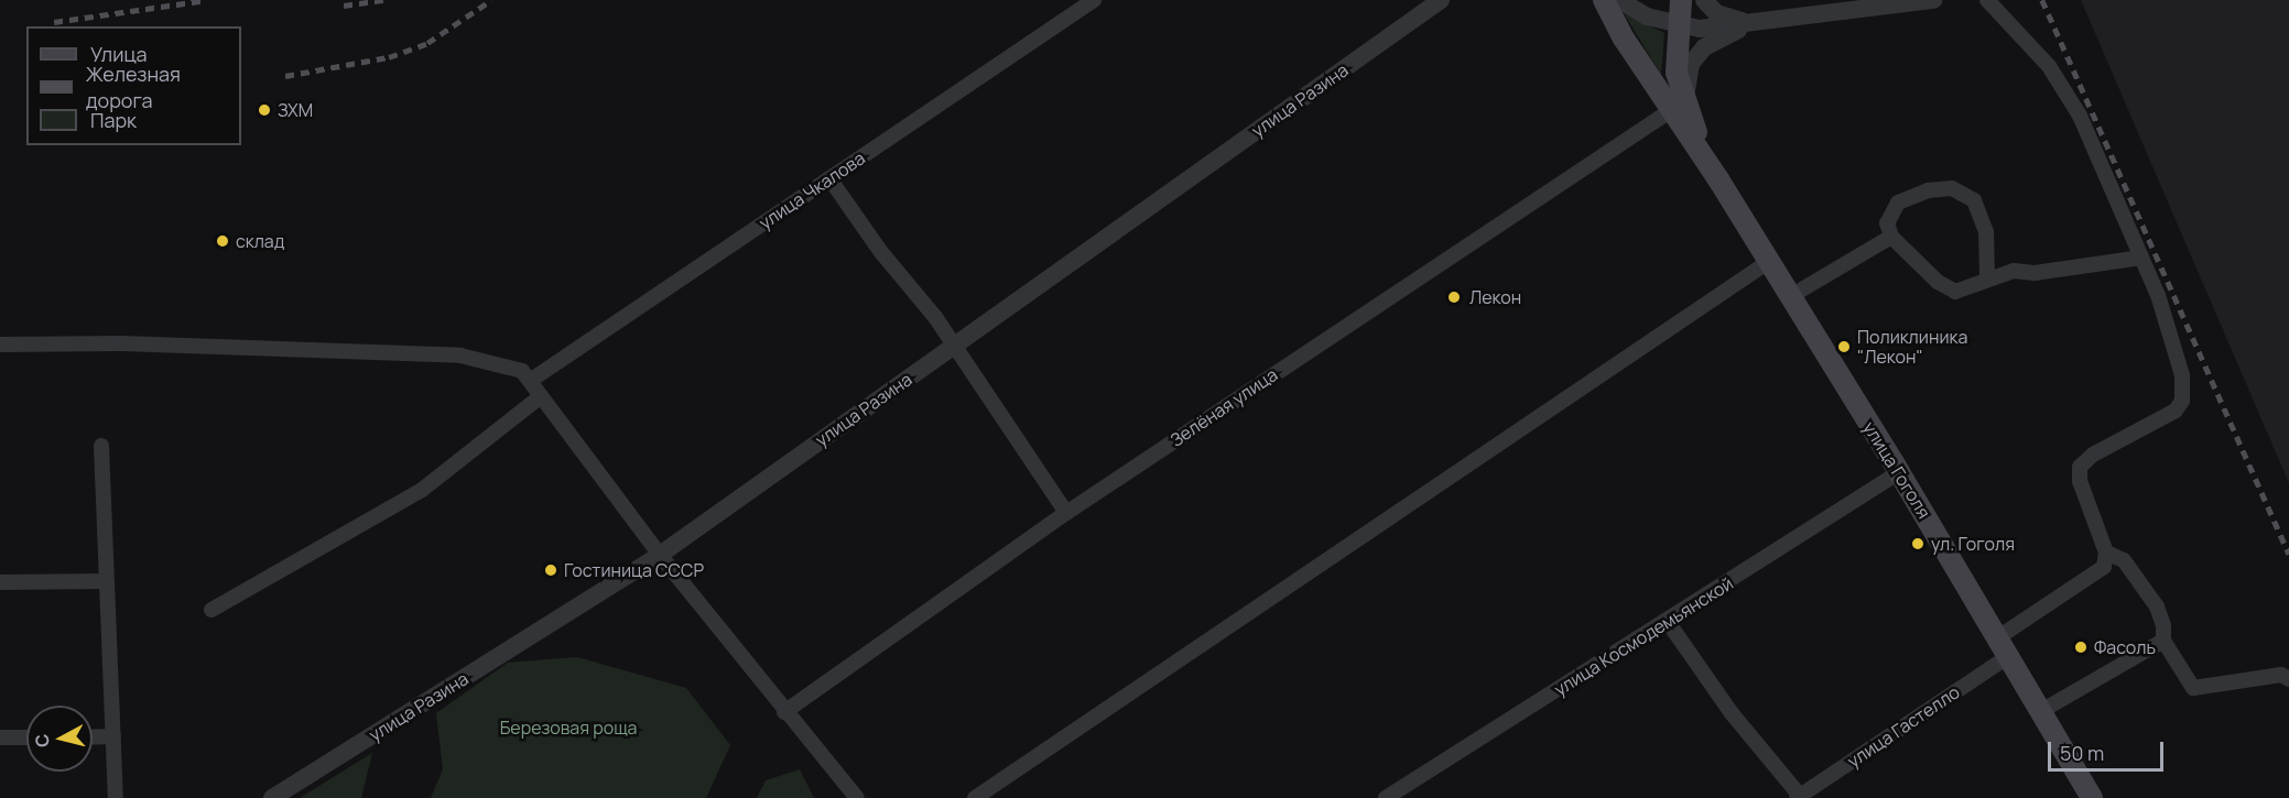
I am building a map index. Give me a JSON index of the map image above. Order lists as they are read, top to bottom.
{
  "streets": {
    "main road": ["улица Гоголя"],
    "street": [
      "улица Разина",
      "улица Чкалова",
      "Зелёная улица",
      "улица Космодемьянской",
      "улица Гастелло"
    ]
  },
  "crossings": [
    ["Зелёная улица", "улица Гоголя"],
    ["улица Гоголя", "улица Космодемьянской"],
    ["улица Гоголя", "улица Гастелло"]
  ],
  "parks": ["Березовая роща"],
  "places": [
    "ЗХМ",
    "склад",
    "Лекон",
    "Поликлиника \"Лекон\"",
    "ул. Гоголя",
    "Гостиница СССР",
    "Фасоль"
  ],
  "legend": ["Улица", "Железная дорога", "Парк"],
  "scale_bar": "50 m",
  "north": "left"
}
